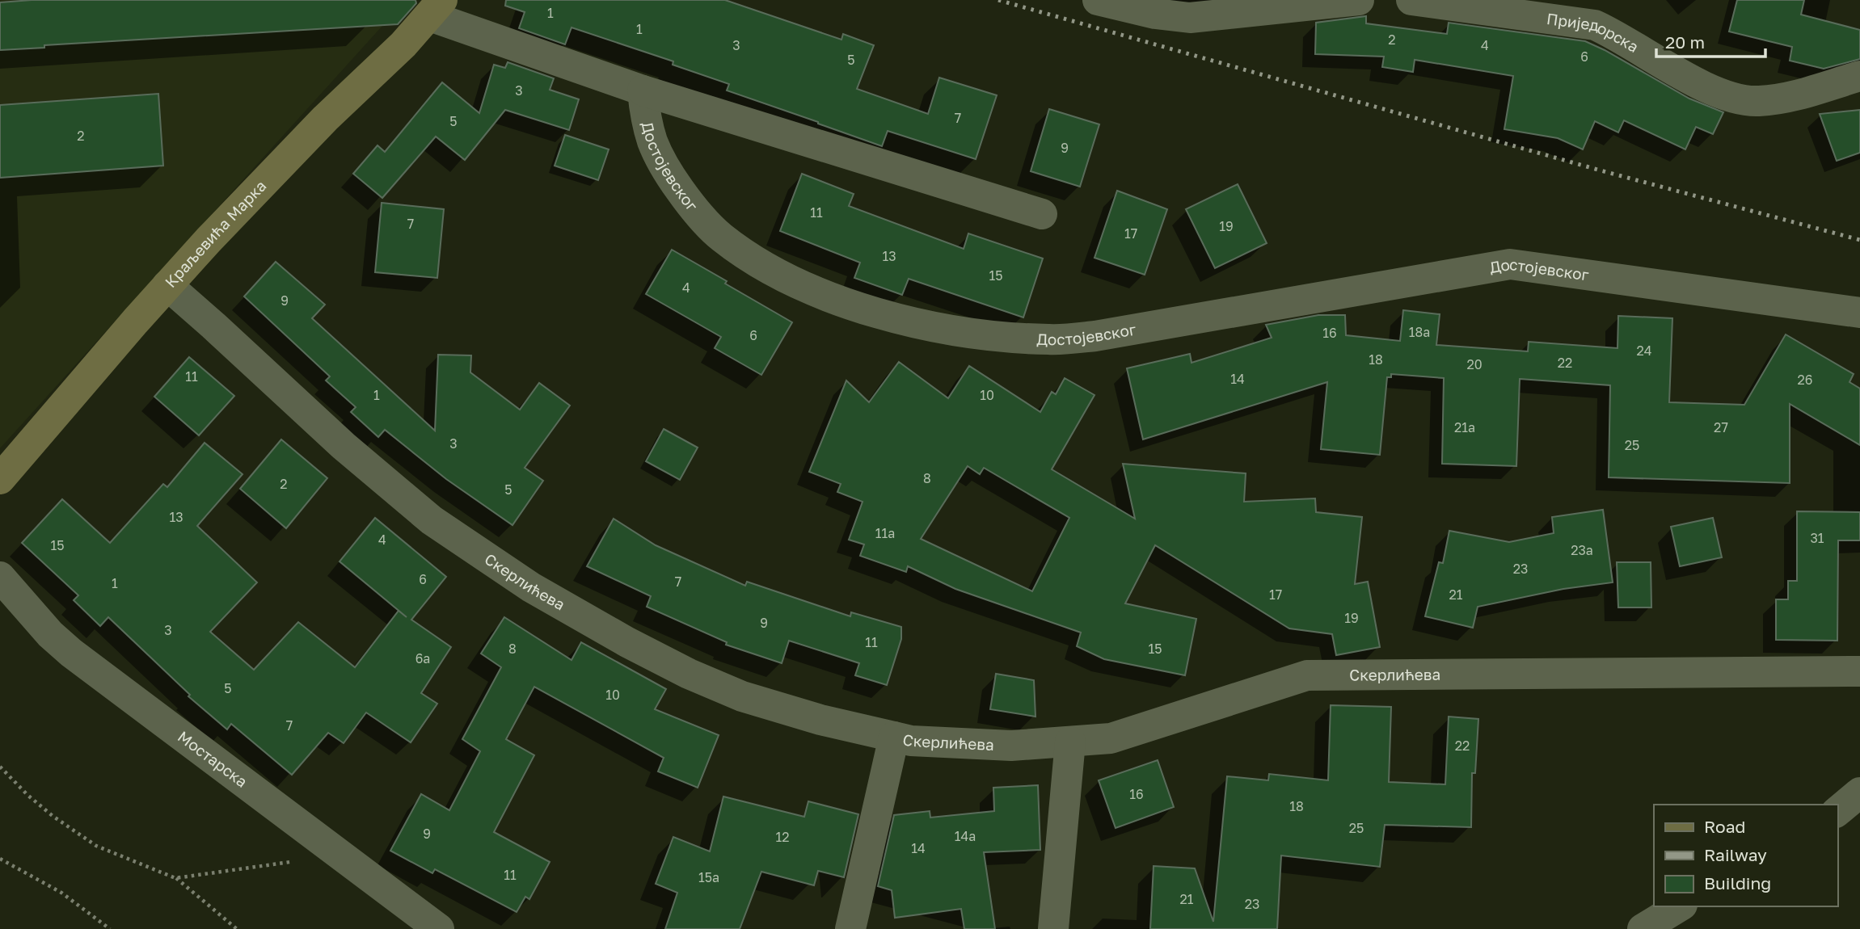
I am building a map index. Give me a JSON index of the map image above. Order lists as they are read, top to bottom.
{
  "streets": {
    "street": [
      "Приједорска",
      "Достојевског",
      "Краљевића Марка",
      "Скерлићева",
      "Мостарска"
    ]
  },
  "crossings": [
    ["Краљевића Марка", "Скерлићева"]
  ],
  "house_numbers": [
    "1",
    "1",
    "2",
    "3",
    "4",
    "6",
    "5",
    "3",
    "7",
    "5",
    "2",
    "9",
    "11",
    "7",
    "19",
    "17",
    "13",
    "15",
    "4",
    "9",
    "18a",
    "16",
    "6",
    "24",
    "18",
    "22",
    "20",
    "11",
    "14",
    "26",
    "1",
    "10",
    "21a",
    "27",
    "3",
    "25",
    "8",
    "2",
    "5",
    "13",
    "11a",
    "31",
    "4",
    "15",
    "23a",
    "23",
    "6",
    "7",
    "1",
    "17",
    "21",
    "19",
    "9",
    "3",
    "11",
    "8",
    "15",
    "6a",
    "5",
    "10",
    "7",
    "22",
    "16",
    "18",
    "25",
    "9",
    "14a",
    "12",
    "14",
    "11",
    "15a",
    "21",
    "23"
  ],
  "legend": ["Road", "Railway", "Building"],
  "scale_bar": "20 m"
}
